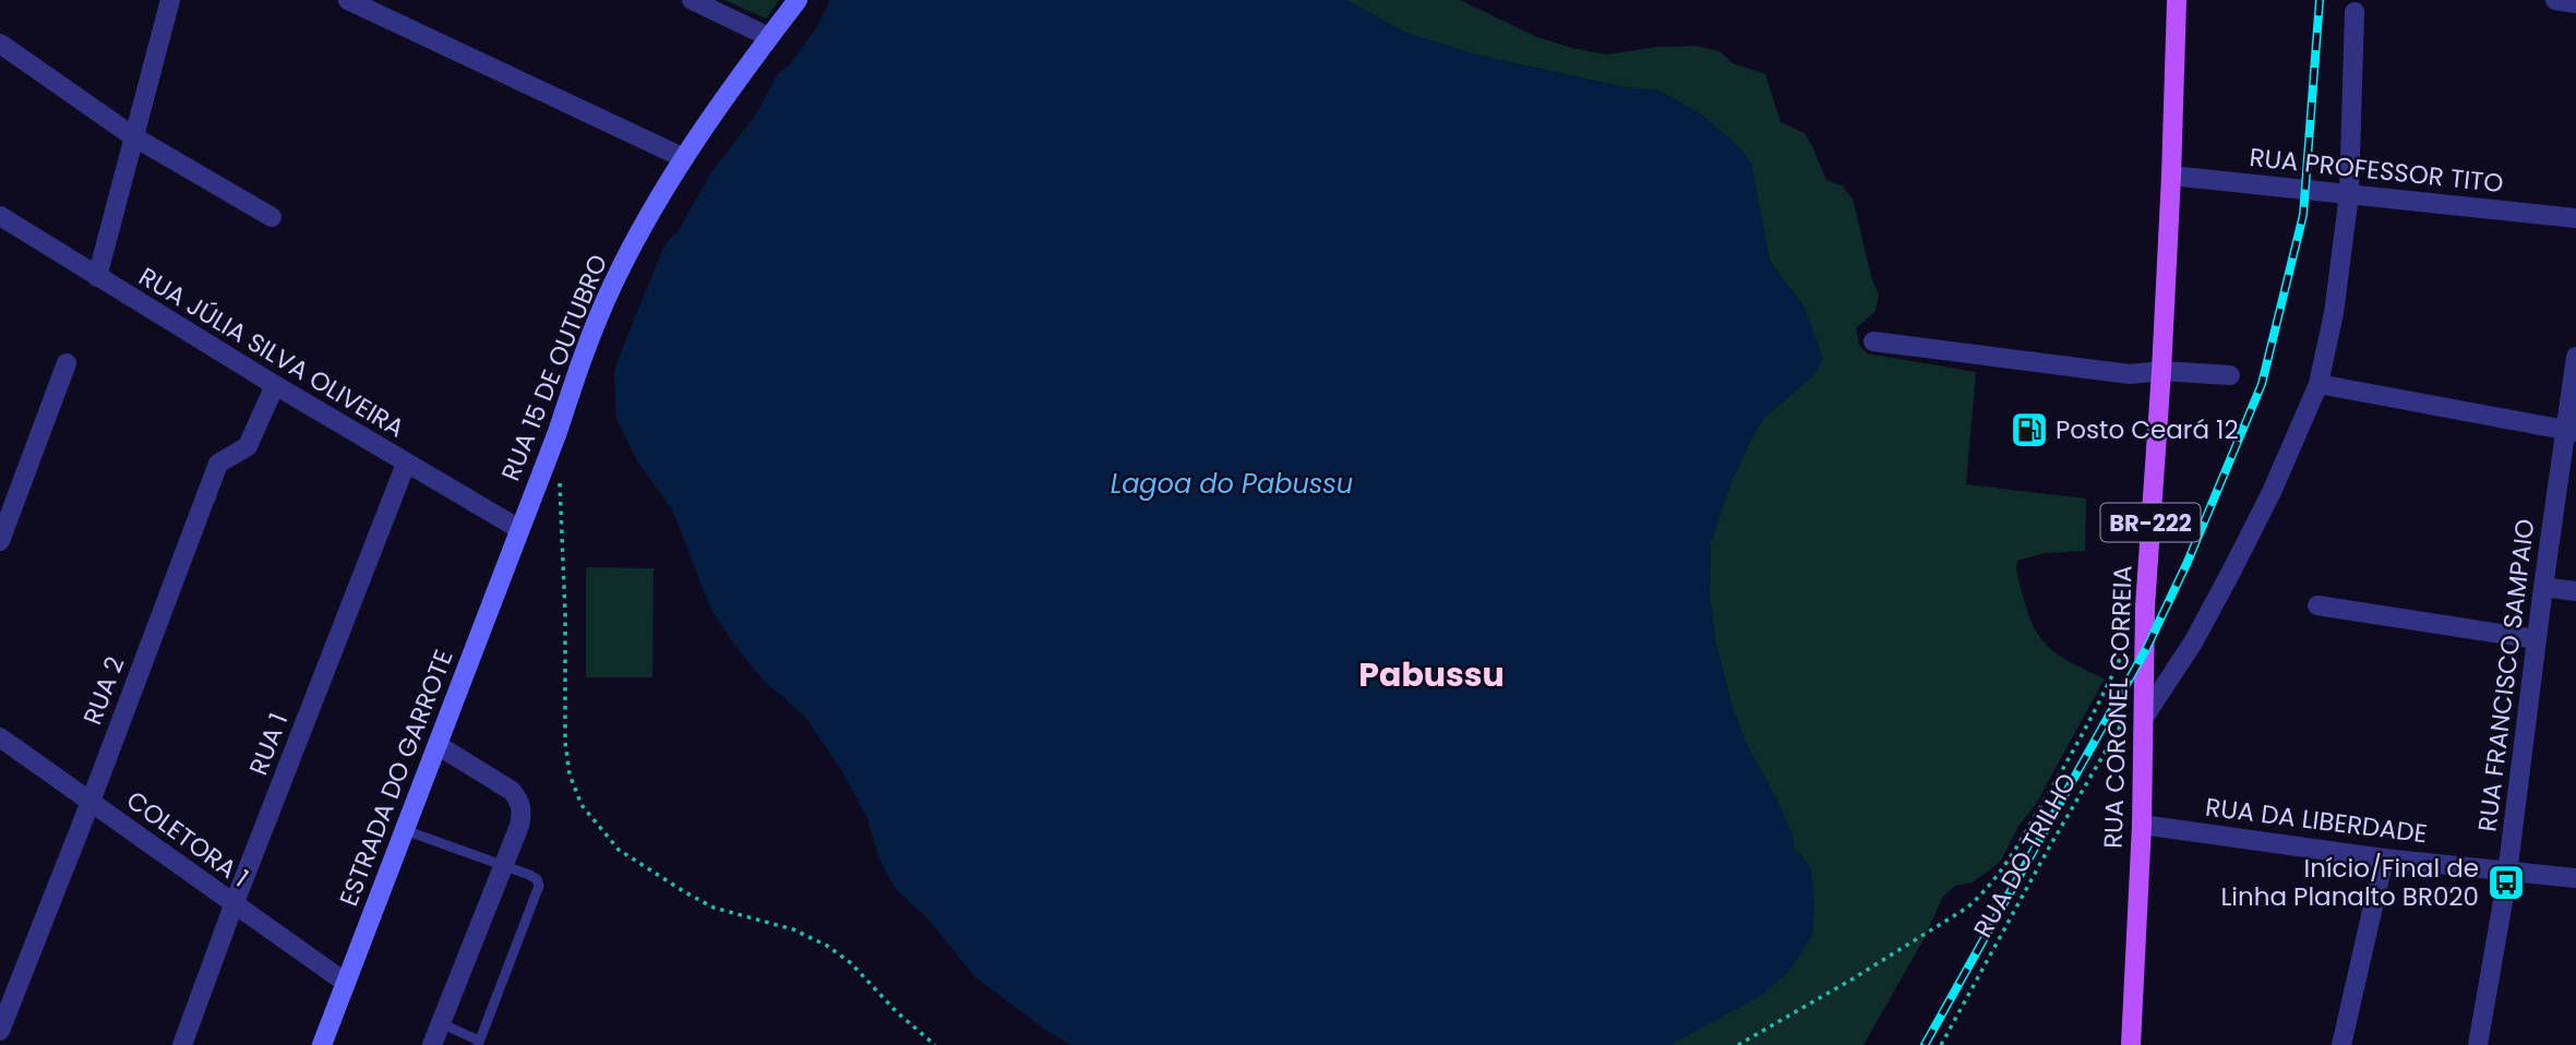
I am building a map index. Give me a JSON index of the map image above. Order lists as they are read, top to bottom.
{
  "streets": {
    "main road": [
      "RUA 15 DE OUTUBRO",
      "BR-222",
      "RUA CORONEL CORREIA",
      "ESTRADA DO GARROTE"
    ],
    "street": [
      "RUA PROFESSOR TITO",
      "RUA JÚLIA SILVA OLIVEIRA",
      "RUA FRANCISCO SAMPAIO",
      "RUA 2",
      "RUA 1",
      "RUA DA LIBERDADE",
      "COLETORA 1"
    ],
    "path": ["RUA DO TRILHO"]
  },
  "crossings": [
    ["RUA PROFESSOR TITO", "RUA CORONEL CORREIA"],
    ["RUA JÚLIA SILVA OLIVEIRA", "RUA 15 DE OUTUBRO"],
    ["RUA JÚLIA SILVA OLIVEIRA", "RUA 2"],
    ["RUA JÚLIA SILVA OLIVEIRA", "RUA 1"],
    ["RUA JÚLIA SILVA OLIVEIRA", "ESTRADA DO GARROTE"],
    ["RUA 15 DE OUTUBRO", "ESTRADA DO GARROTE"],
    ["RUA FRANCISCO SAMPAIO", "RUA DA LIBERDADE"],
    ["RUA 2", "COLETORA 1"],
    ["RUA CORONEL CORREIA", "RUA DA LIBERDADE"],
    ["RUA CORONEL CORREIA", "RUA DO TRILHO"],
    ["RUA 1", "COLETORA 1"],
    ["ESTRADA DO GARROTE", "COLETORA 1"]
  ],
  "districts": ["Pabussu"],
  "water": ["Lagoa do Pabussu"],
  "places": {
    "fuel station": ["Posto Ceará 12"],
    "bus stop": ["Início/Final de Linha Planalto BR020"]
  }
}
